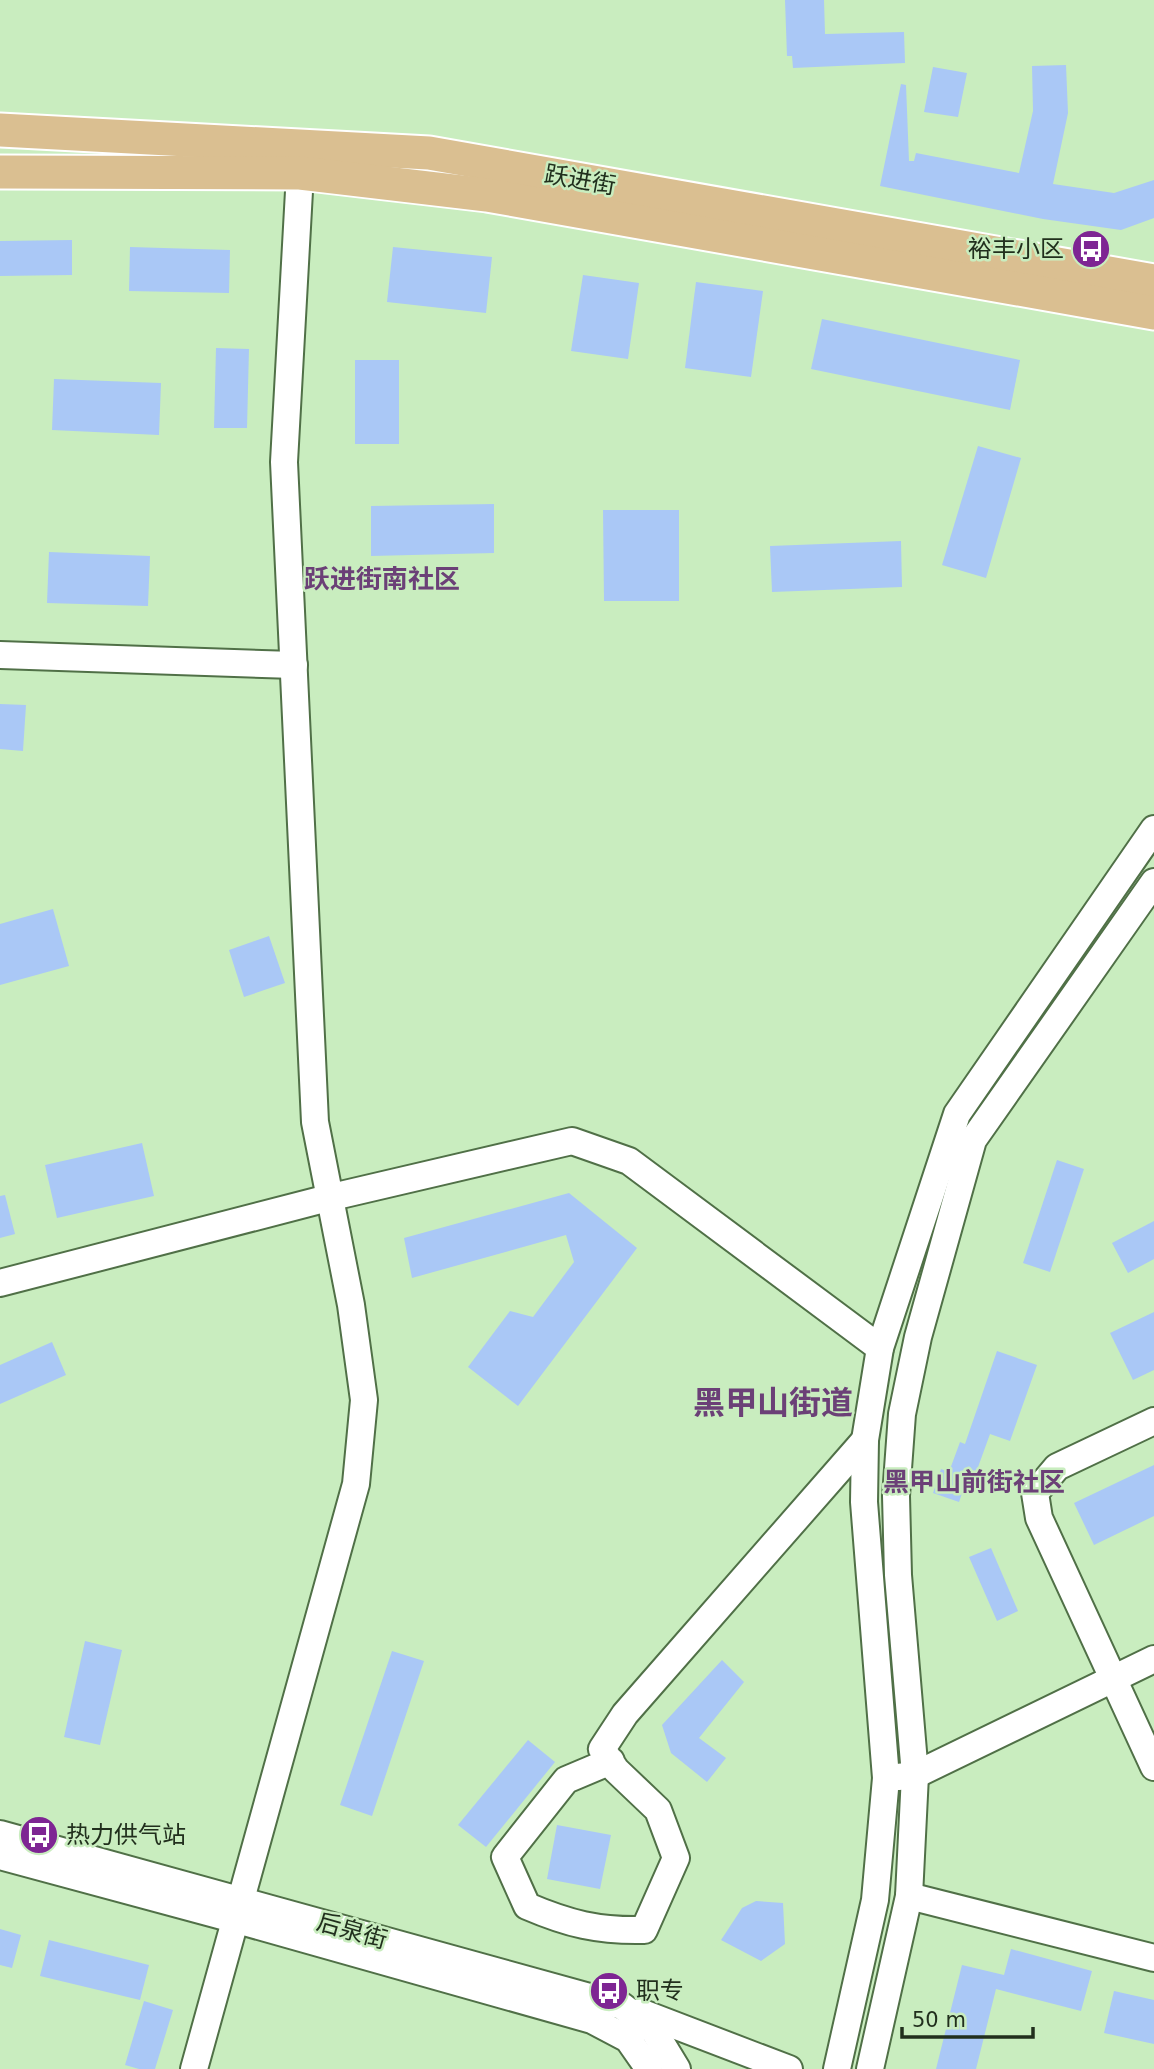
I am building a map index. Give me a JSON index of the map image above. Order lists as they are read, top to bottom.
{
  "streets": {
    "main road": ["跃进街"],
    "street": ["后泉街"]
  },
  "districts": ["跃进街南社区", "黑甲山街道", "黑甲山前街社区"],
  "places": {
    "bus stop": ["裕丰小区", "热力供气站", "职专"]
  },
  "scale_bar": "50 m"
}
